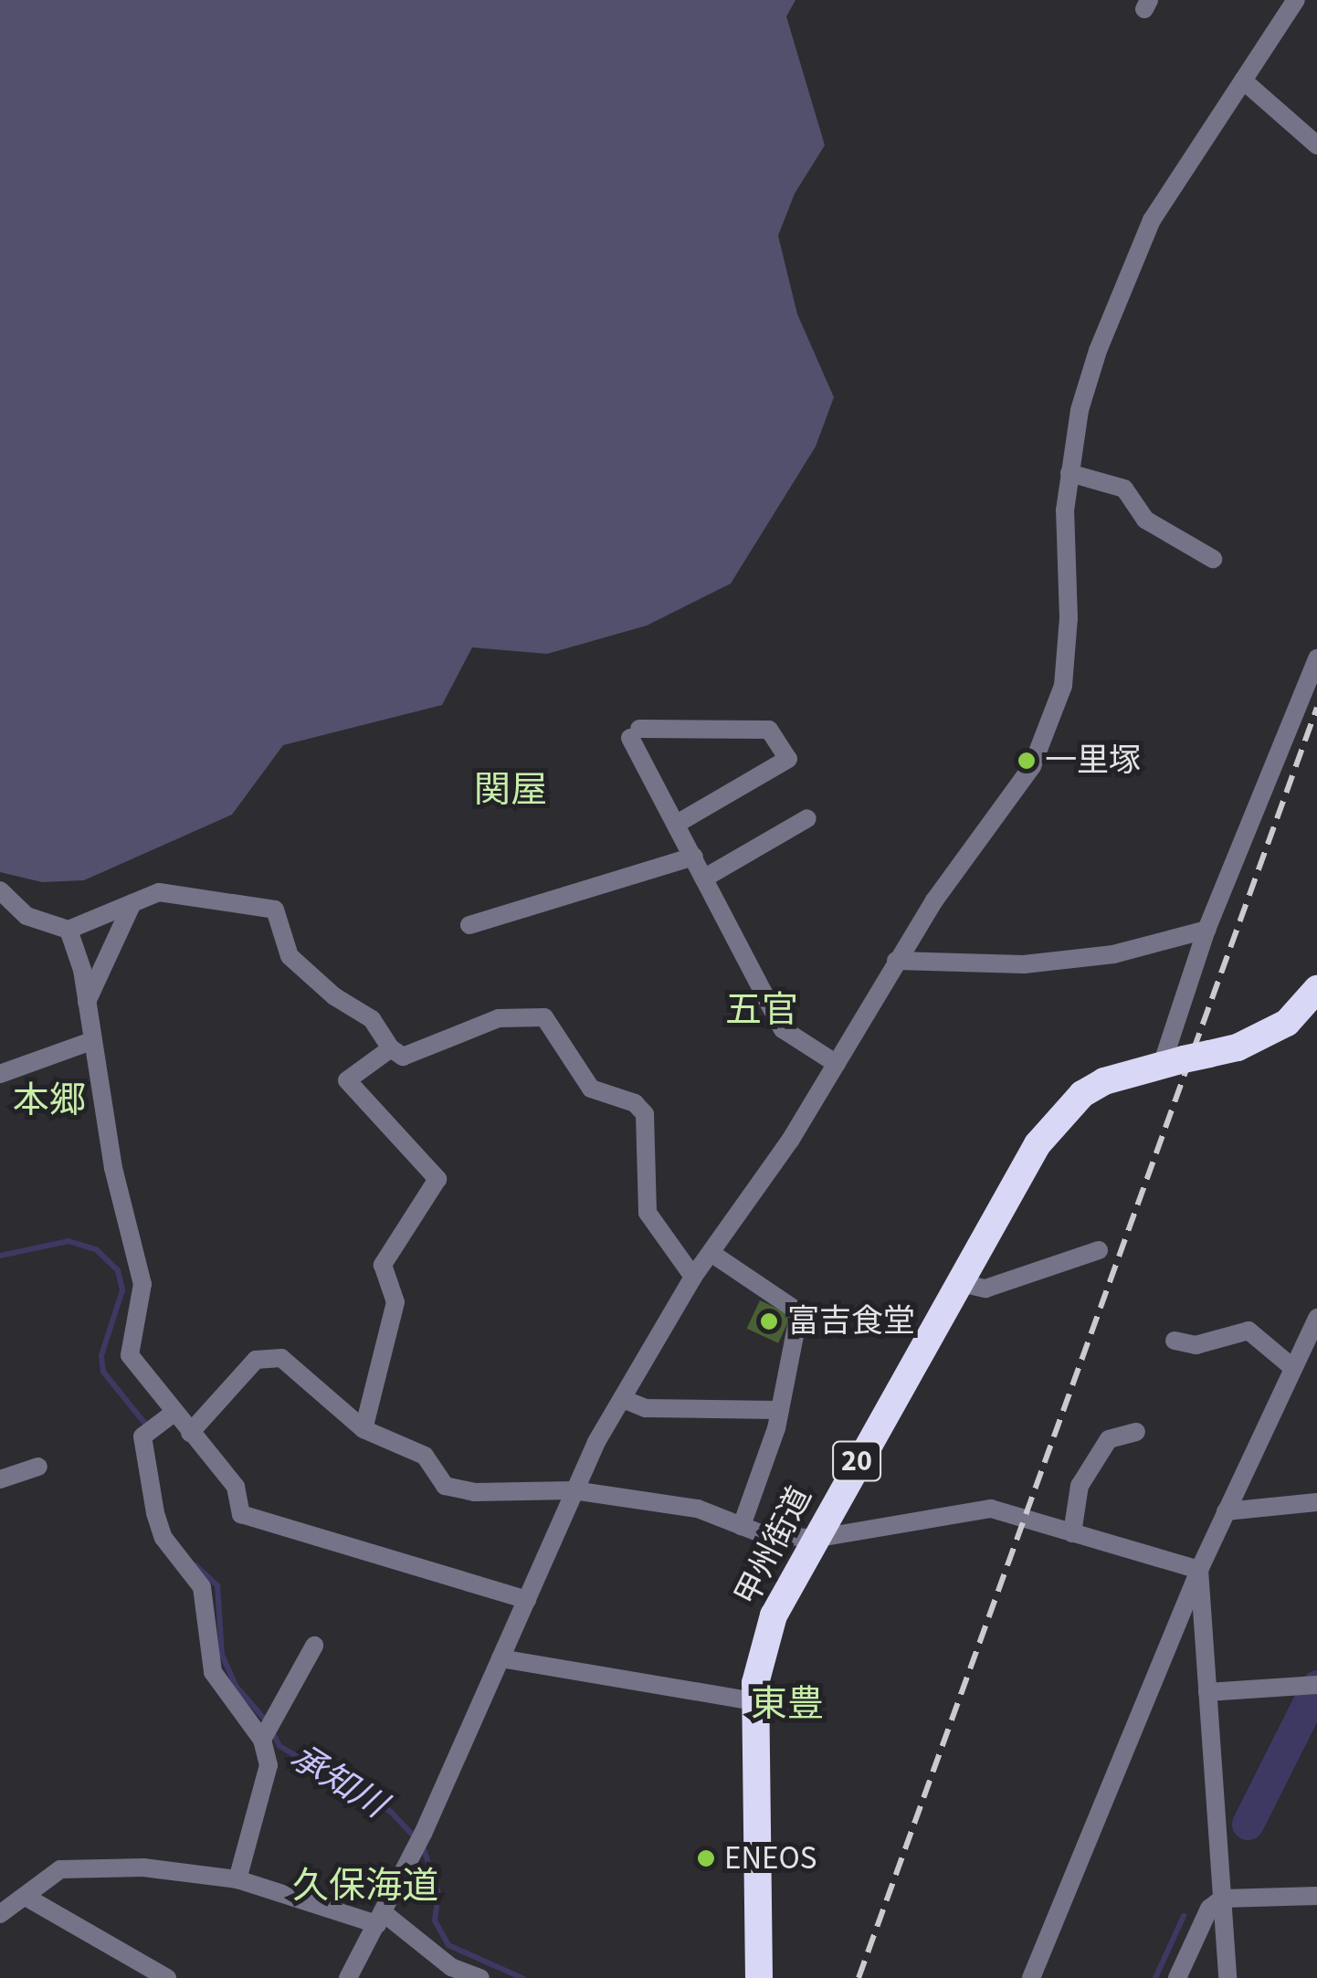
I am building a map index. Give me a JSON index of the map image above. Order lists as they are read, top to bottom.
{
  "streets": {
    "highway": ["20", "甲州街道"]
  },
  "districts": [
    "関屋",
    "五官",
    "本郷",
    "東豊",
    "久保海道"
  ],
  "water": ["承知川"],
  "places": ["一里塚", "富吉食堂", "ENEOS"]
}
